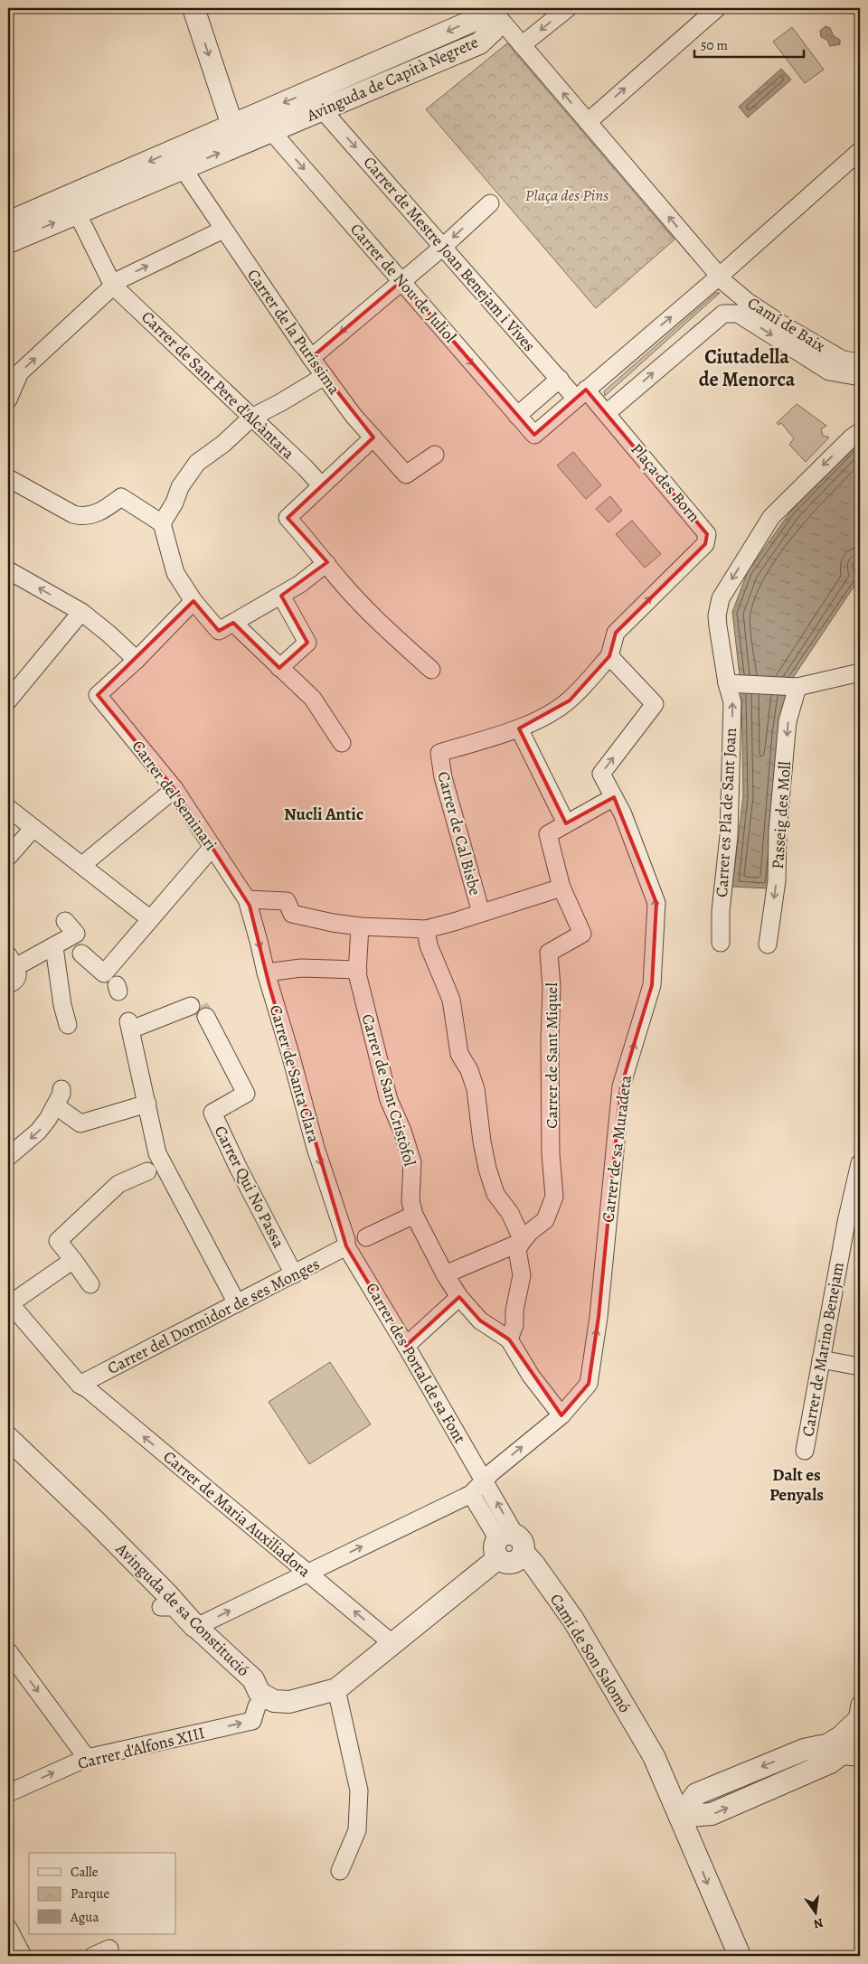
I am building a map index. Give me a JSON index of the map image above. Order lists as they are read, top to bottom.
{
  "streets": {
    "street": [
      "Avinguda de Capità Negrete",
      "Carrer de Mestre Joan Benejam i Vives",
      "Carrer de Nou de Juliol",
      "Camí de Baix",
      "Carrer de la Puríssima",
      "Carrer de Sant Pere d'Alcàntara",
      "Plaça des Born",
      "Carrer del Seminari",
      "Carrer es Pla de Sant Joan",
      "Passeig des Moll",
      "Carrer de Cal Bisbe",
      "Carrer de Sant Miquel",
      "Carrer de Santa Clara",
      "Carrer de Sant Cristòfol",
      "Carrer de sa Muradeta",
      "Carrer Qui No Passa",
      "Carrer del Dormidor de ses Monges",
      "Carrer de Marino Benejam",
      "Carrer des Portal de sa Font",
      "Carrer de Maria Auxiliadora",
      "Avinguda de sa Constitució",
      "Camí de Son Salomó",
      "Carrer d'Alfons XIII"
    ]
  },
  "crossings": [
    ["Avinguda de Capità Negrete", "Carrer de Mestre Joan Benejam i Vives"],
    ["Avinguda de Capità Negrete", "Carrer de Nou de Juliol"],
    ["Avinguda de Capità Negrete", "Carrer de la Puríssima"],
    ["Carrer de Mestre Joan Benejam i Vives", "Carrer de Nou de Juliol"],
    ["Carrer de Mestre Joan Benejam i Vives", "Plaça des Born"],
    ["Carrer de Nou de Juliol", "Plaça des Born"],
    ["Plaça des Born", "Carrer de sa Muradeta"],
    ["Carrer del Seminari", "Carrer de Santa Clara"],
    ["Carrer de Santa Clara", "Carrer del Dormidor de ses Monges"],
    ["Carrer de Santa Clara", "Carrer des Portal de sa Font"],
    ["Carrer de sa Muradeta", "Carrer des Portal de sa Font"],
    ["Carrer de sa Muradeta", "Carrer de Maria Auxiliadora"],
    ["Carrer de sa Muradeta", "Avinguda de sa Constitució"],
    ["Carrer Qui No Passa", "Carrer del Dormidor de ses Monges"],
    ["Carrer del Dormidor de ses Monges", "Carrer des Portal de sa Font"],
    ["Carrer del Dormidor de ses Monges", "Carrer de Maria Auxiliadora"],
    ["Carrer des Portal de sa Font", "Camí de Son Salomó"],
    ["Avinguda de sa Constitució", "Carrer d'Alfons XIII"]
  ],
  "one_way": [
    "Carrer de Mestre Joan Benejam i Vives",
    "Carrer de Nou de Juliol",
    "Passeig des Moll",
    "Carrer de Santa Clara",
    "Carrer de sa Muradeta",
    "Carrer de Maria Auxiliadora",
    "Carrer d'Alfons XIII"
  ],
  "districts": ["Ciutadella de Menorca", "Nucli Antic", "Dalt es Penyals"],
  "parks": ["Plaça des Pins"],
  "legend": ["Calle", "Parque", "Agua"],
  "scale_bar": "50 m",
  "north": "bottom"
}
